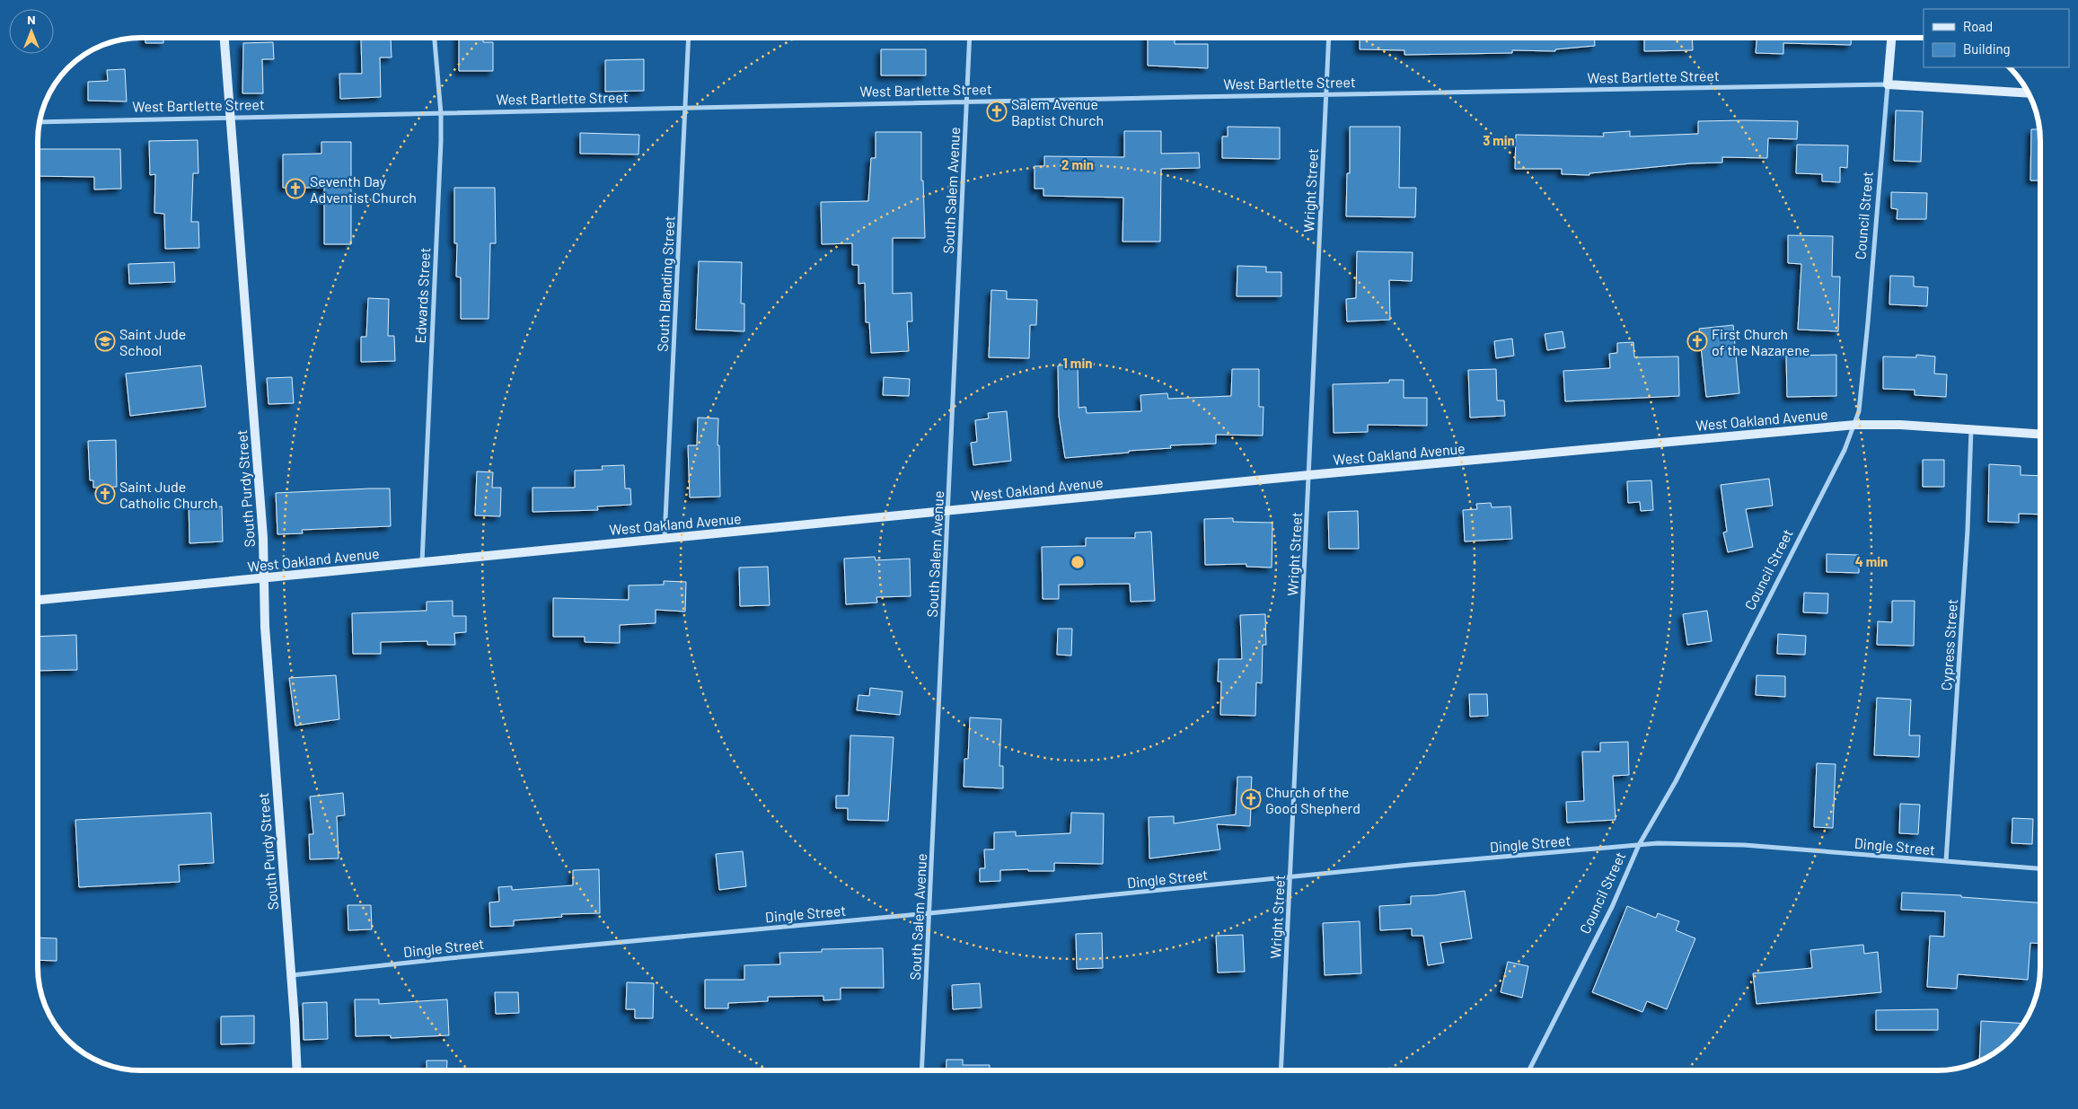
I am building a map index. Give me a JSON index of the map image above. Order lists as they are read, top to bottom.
{
  "streets": {
    "street": [
      "West Bartlette Street",
      "South Salem Avenue",
      "Wright Street",
      "Council Street",
      "South Blanding Street",
      "Edwards Street",
      "West Oakland Avenue",
      "South Purdy Street",
      "Cypress Street",
      "Dingle Street"
    ]
  },
  "crossings": [
    ["West Bartlette Street", "South Salem Avenue"],
    ["West Bartlette Street", "Wright Street"],
    ["West Bartlette Street", "Council Street"],
    ["West Bartlette Street", "South Blanding Street"],
    ["West Bartlette Street", "Edwards Street"],
    ["West Bartlette Street", "South Purdy Street"],
    ["South Salem Avenue", "West Oakland Avenue"],
    ["South Salem Avenue", "Dingle Street"],
    ["Wright Street", "West Oakland Avenue"],
    ["Wright Street", "Dingle Street"],
    ["Council Street", "West Oakland Avenue"],
    ["Council Street", "Dingle Street"],
    ["South Blanding Street", "West Oakland Avenue"],
    ["Edwards Street", "West Oakland Avenue"],
    ["West Oakland Avenue", "South Purdy Street"],
    ["West Oakland Avenue", "Cypress Street"],
    ["South Purdy Street", "Dingle Street"],
    ["Cypress Street", "Dingle Street"]
  ],
  "places": {
    "church": [
      "Salem Avenue Baptist Church",
      "Seventh Day Adventist Church",
      "First Church of the Nazarene",
      "Saint Jude Catholic Church",
      "Church of the Good Shepherd"
    ],
    "school or university": ["Saint Jude School"]
  },
  "legend": ["Road", "Building"],
  "north": "top",
  "rings": [
    "3 min",
    "2 min",
    "1 min",
    "4 min"
  ]
}
